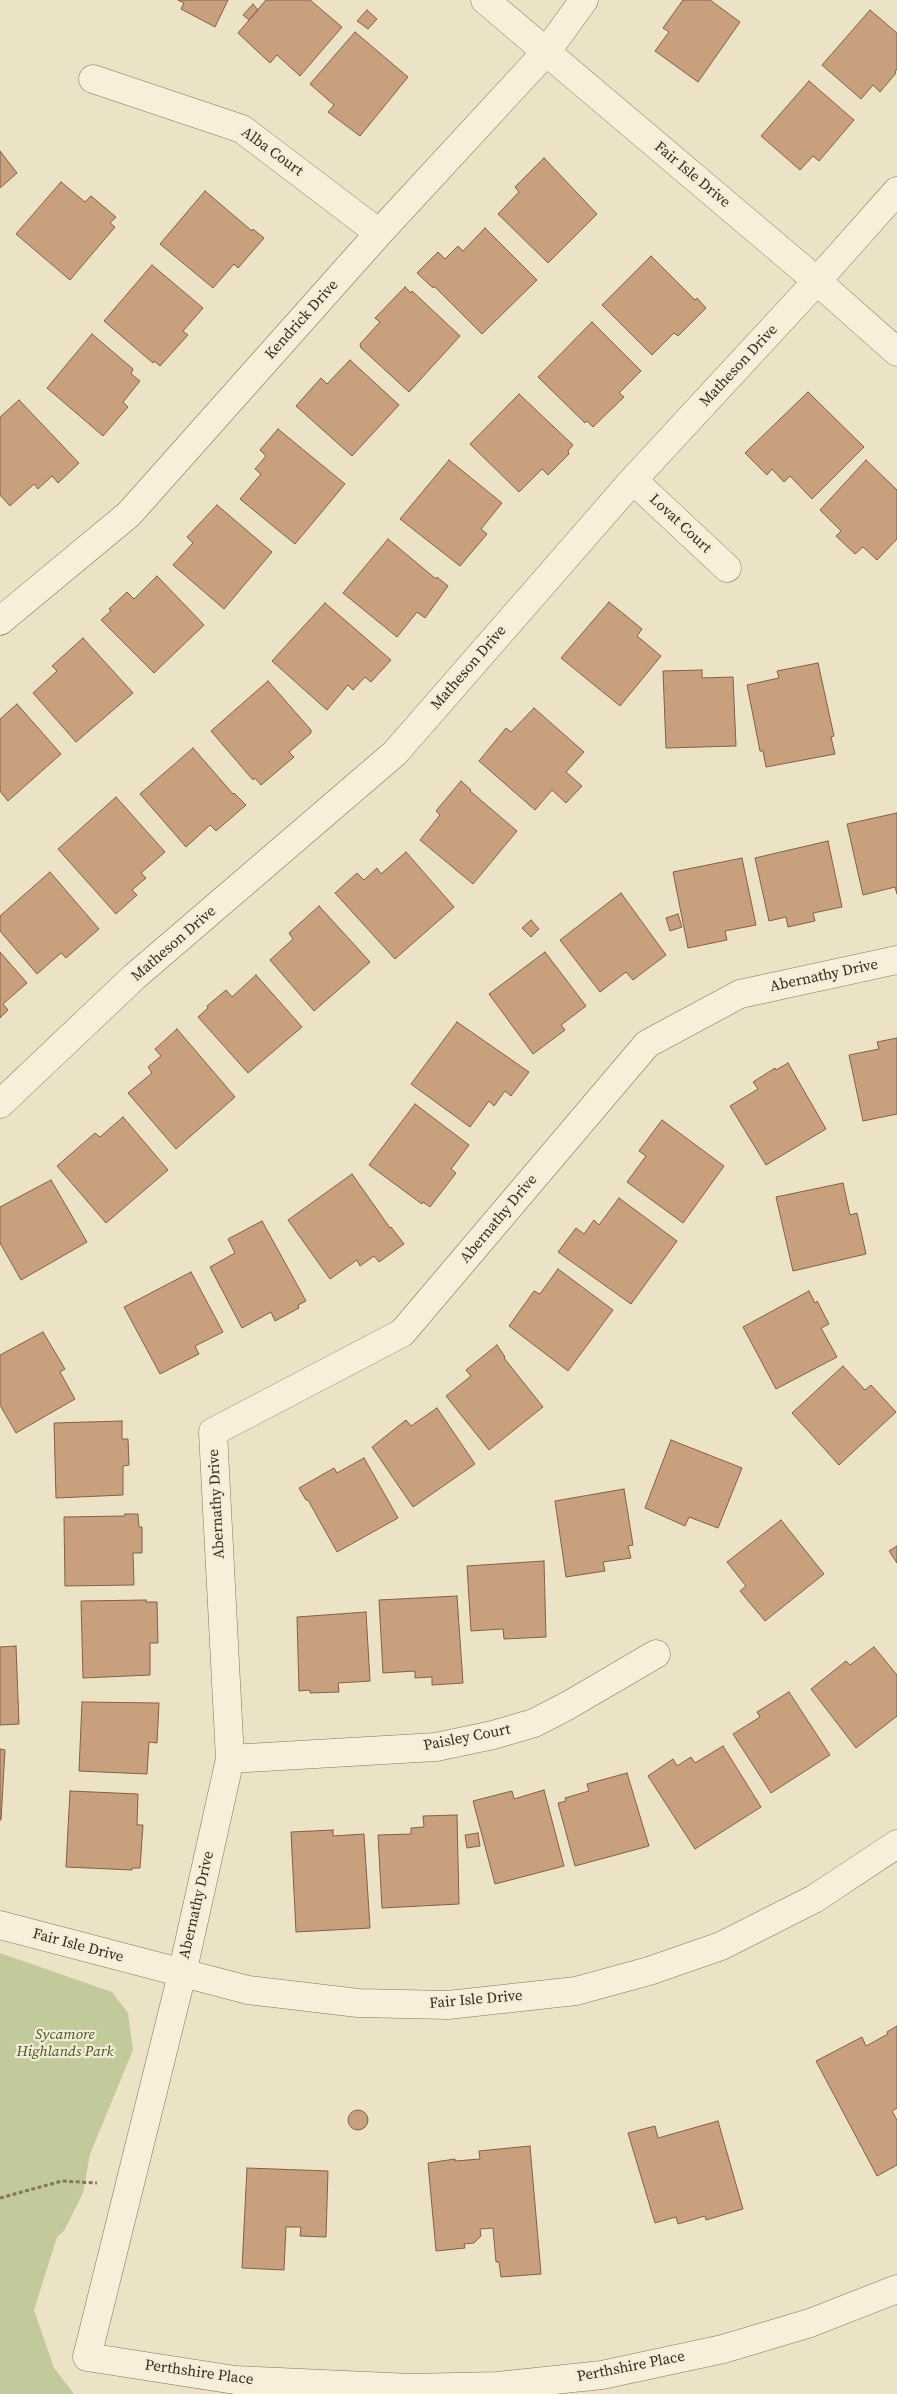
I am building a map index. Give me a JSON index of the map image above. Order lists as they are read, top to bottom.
{
  "streets": {
    "street": [
      "Alba Court",
      "Fair Isle Drive",
      "Kendrick Drive",
      "Matheson Drive",
      "Lovat Court",
      "Abernathy Drive",
      "Paisley Court",
      "Perthshire Place"
    ]
  },
  "crossings": [
    ["Alba Court", "Kendrick Drive"],
    ["Fair Isle Drive", "Kendrick Drive"],
    ["Fair Isle Drive", "Matheson Drive"],
    ["Fair Isle Drive", "Abernathy Drive"],
    ["Matheson Drive", "Lovat Court"],
    ["Abernathy Drive", "Paisley Court"],
    ["Abernathy Drive", "Perthshire Place"]
  ],
  "parks": ["Sycamore Highlands Park"]
}
